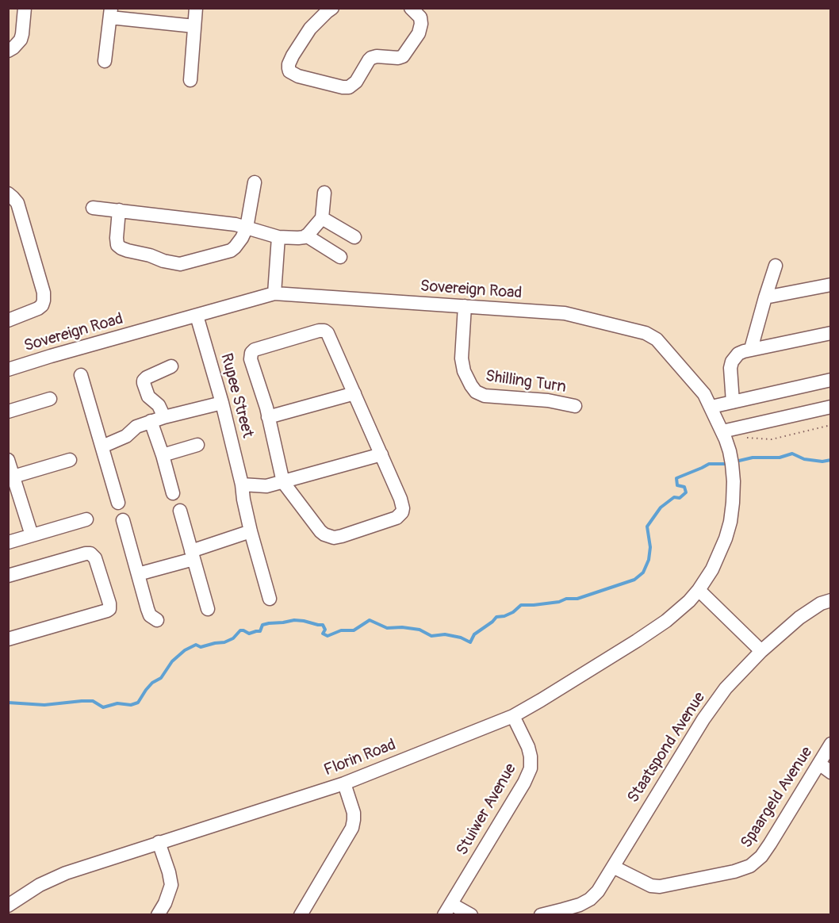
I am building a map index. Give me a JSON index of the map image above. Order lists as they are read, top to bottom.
{
  "streets": {
    "street": [
      "Sovereign Road",
      "Shilling Turn",
      "Rupee Street",
      "Staatspond Avenue",
      "Florin Road",
      "Spaargeld Avenue",
      "Stuiwer Avenue"
    ]
  },
  "crossings": [
    ["Sovereign Road", "Shilling Turn"],
    ["Sovereign Road", "Rupee Street"],
    ["Sovereign Road", "Florin Road"],
    ["Staatspond Avenue", "Spaargeld Avenue"],
    ["Florin Road", "Stuiwer Avenue"]
  ]
}
